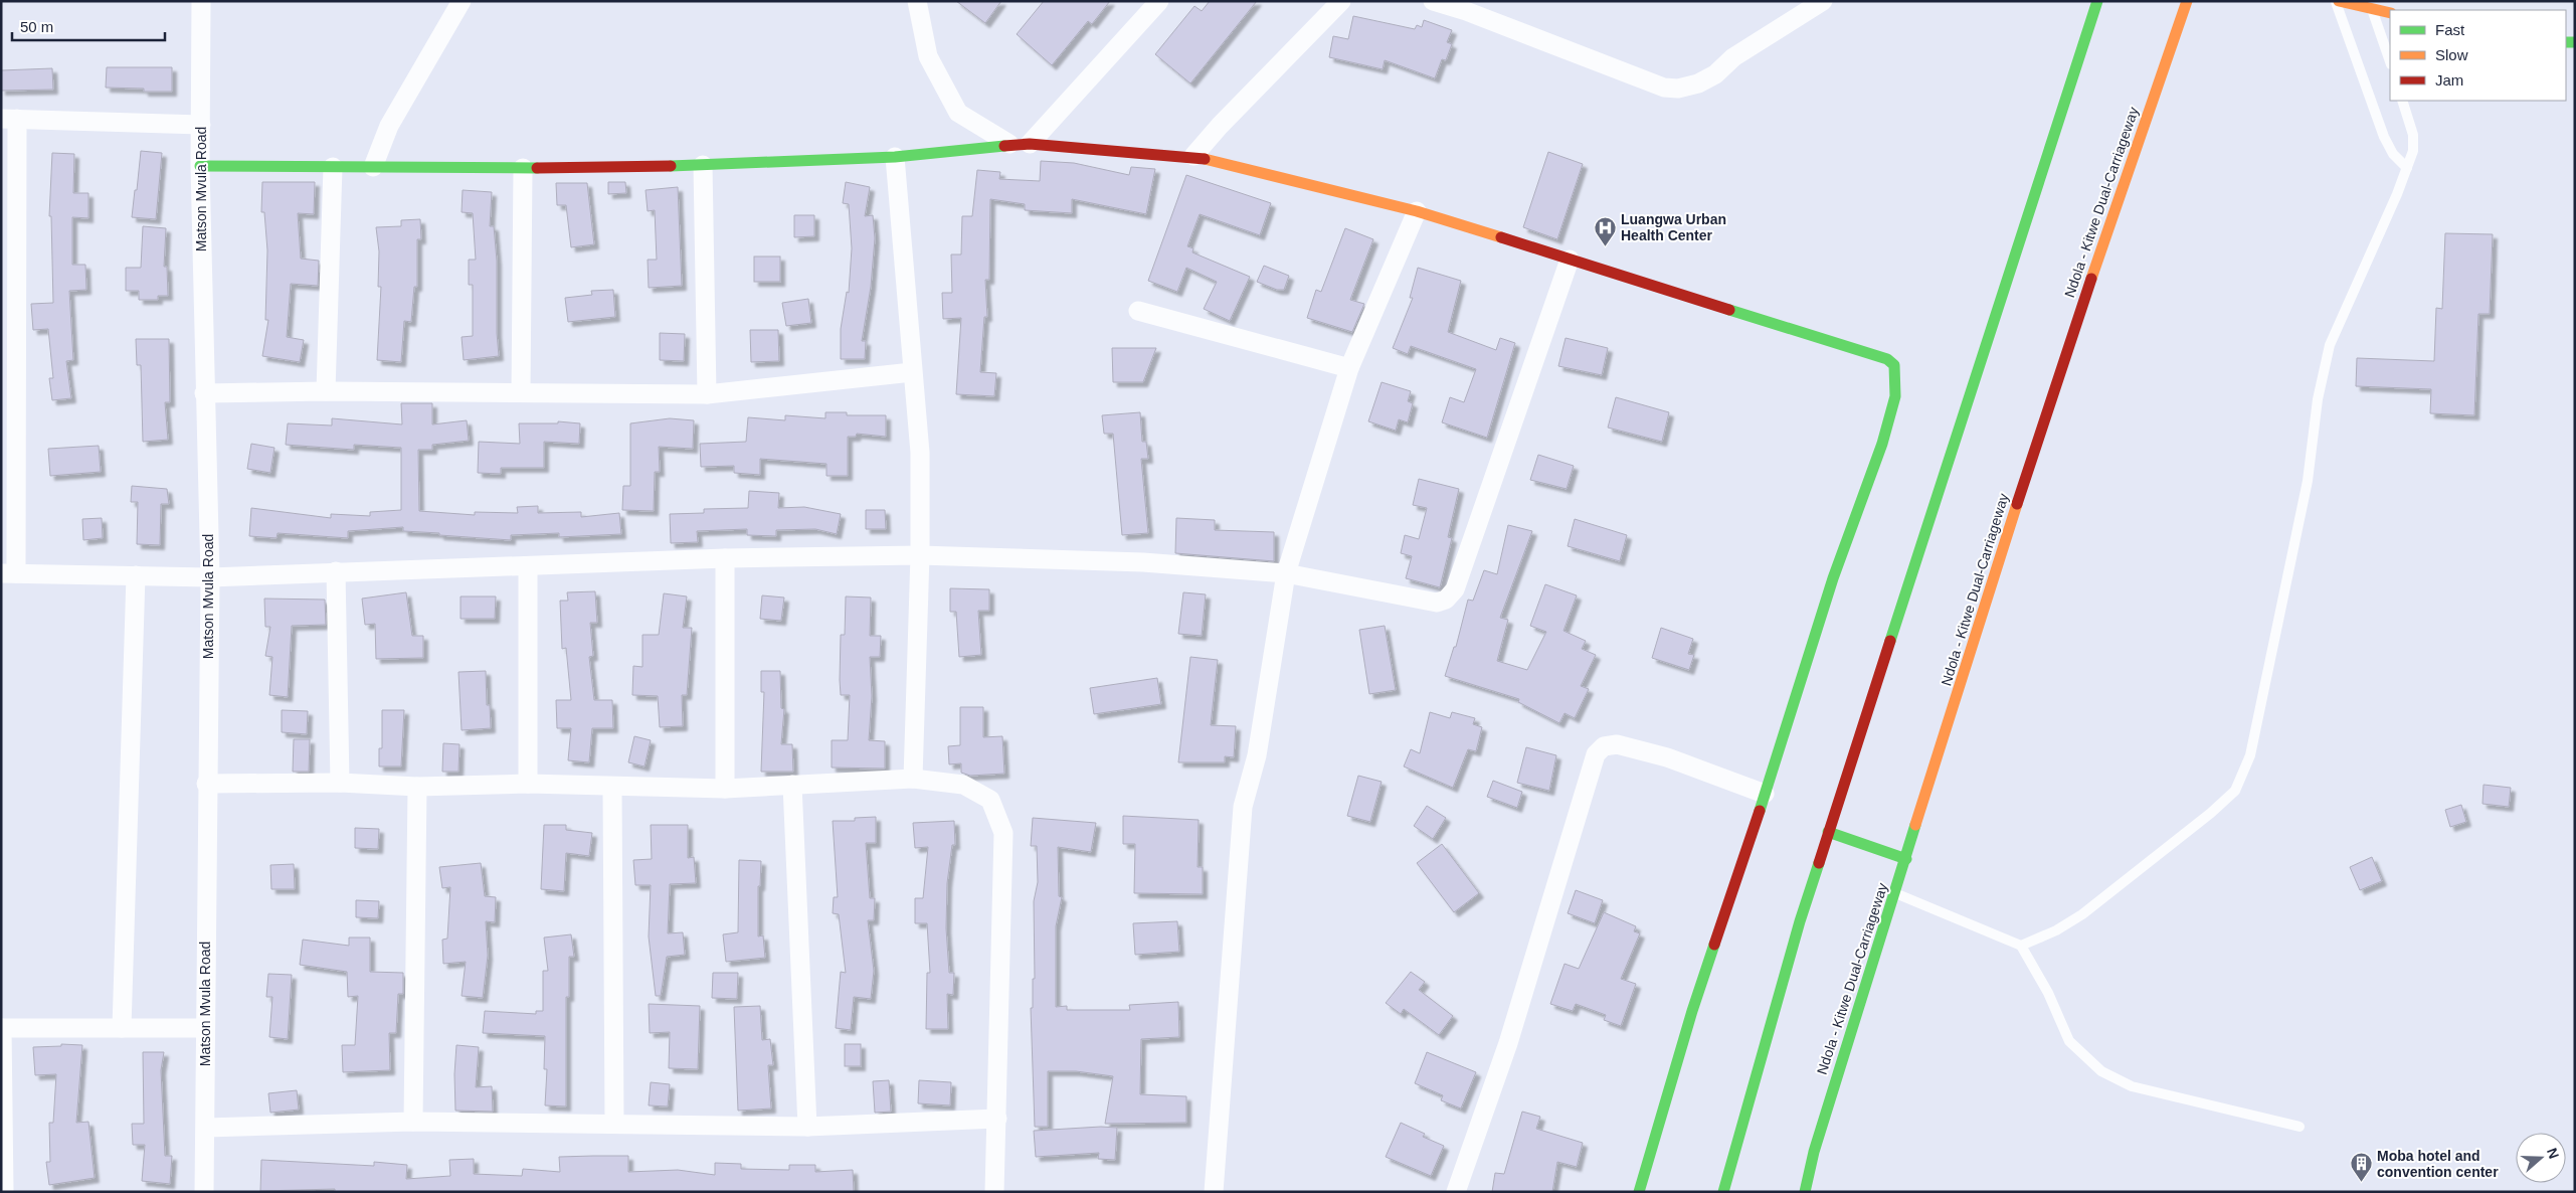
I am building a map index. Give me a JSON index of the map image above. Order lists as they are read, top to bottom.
{
  "streets": {
    "main road": ["Ndola - Kitwe Dual-Carriageway"],
    "street": ["Matson Mvula Road"]
  },
  "places": {
    "hospital": ["Luangwa Urban Health Center"],
    "building": ["Moba hotel and convention center"]
  },
  "legend": ["Fast", "Slow", "Jam"],
  "scale_bar": "50 m",
  "north": "right"
}
